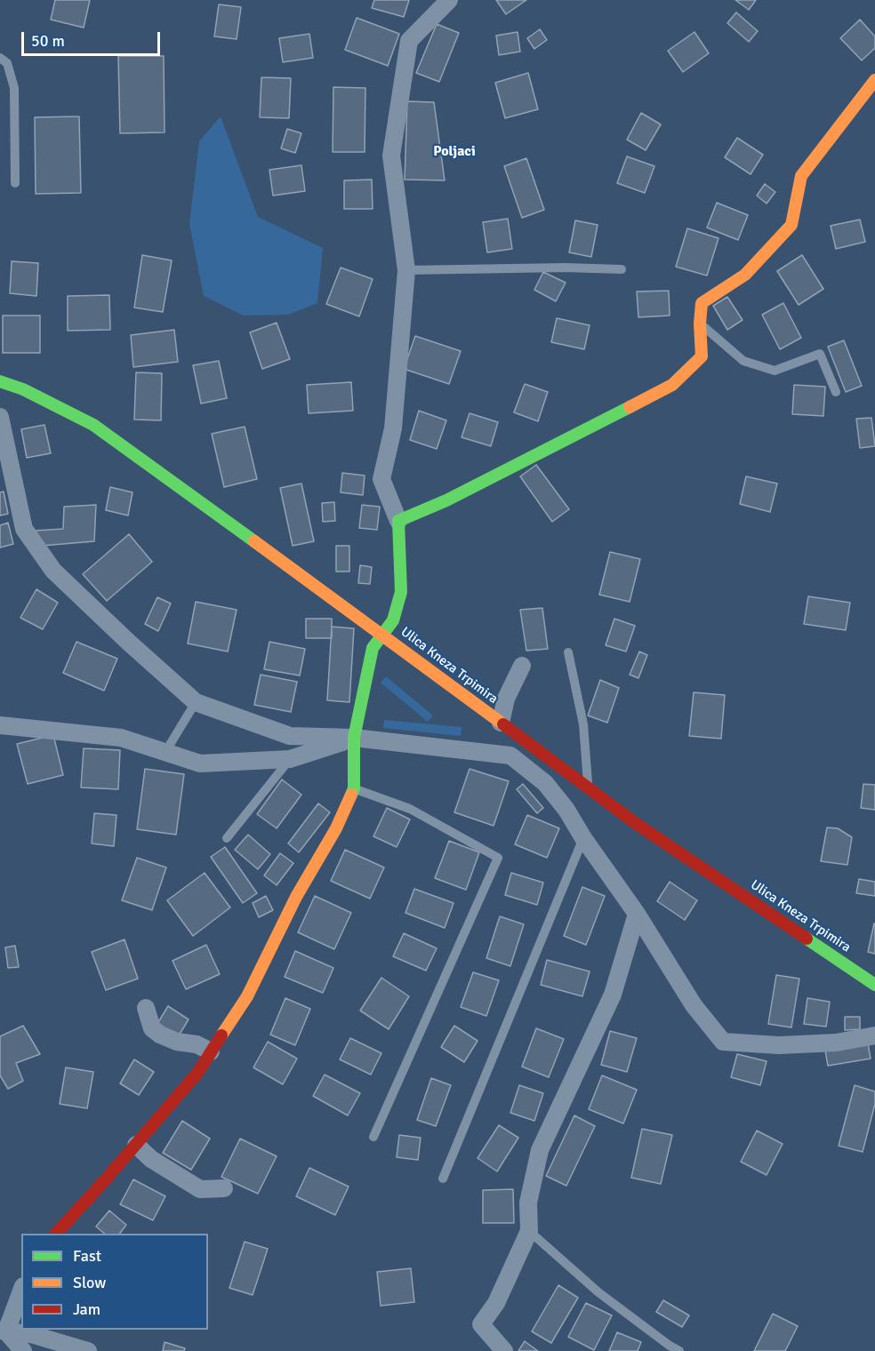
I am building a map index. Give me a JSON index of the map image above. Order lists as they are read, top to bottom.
{
  "streets": {
    "street": ["Ulica Kneza Trpimira"]
  },
  "districts": ["Poljaci"],
  "legend": ["Fast", "Slow", "Jam"],
  "scale_bar": "50 m"
}
